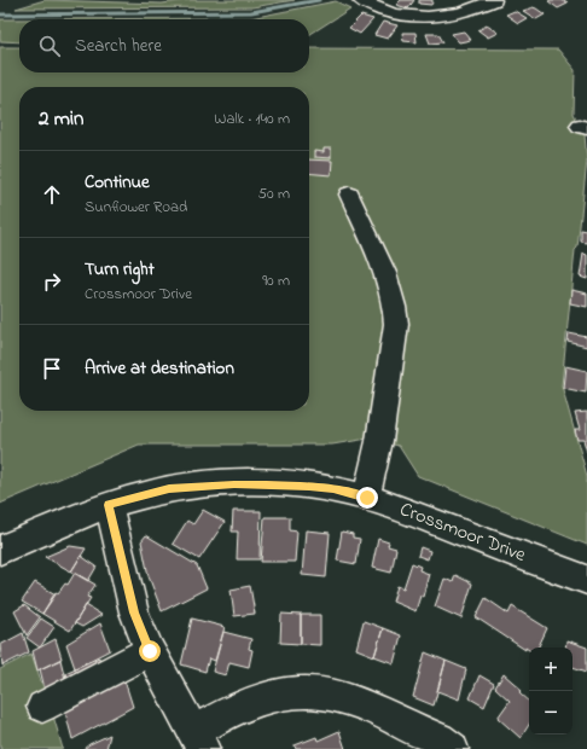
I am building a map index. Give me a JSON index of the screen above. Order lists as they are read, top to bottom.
{
  "streets": {
    "street": ["Crossmoor Drive"]
  },
  "page": {
    "search": "Search here",
    "heading": ["2 min", "Walk · 140 m"],
    "list": [
      ["Continue", "Sunflower Road", "50 m"],
      ["Turn right", "Crossmoor Drive", "90 m"],
      "Arrive at destination"
    ],
    "map_buttons": ["+", "−"]
  }
}
